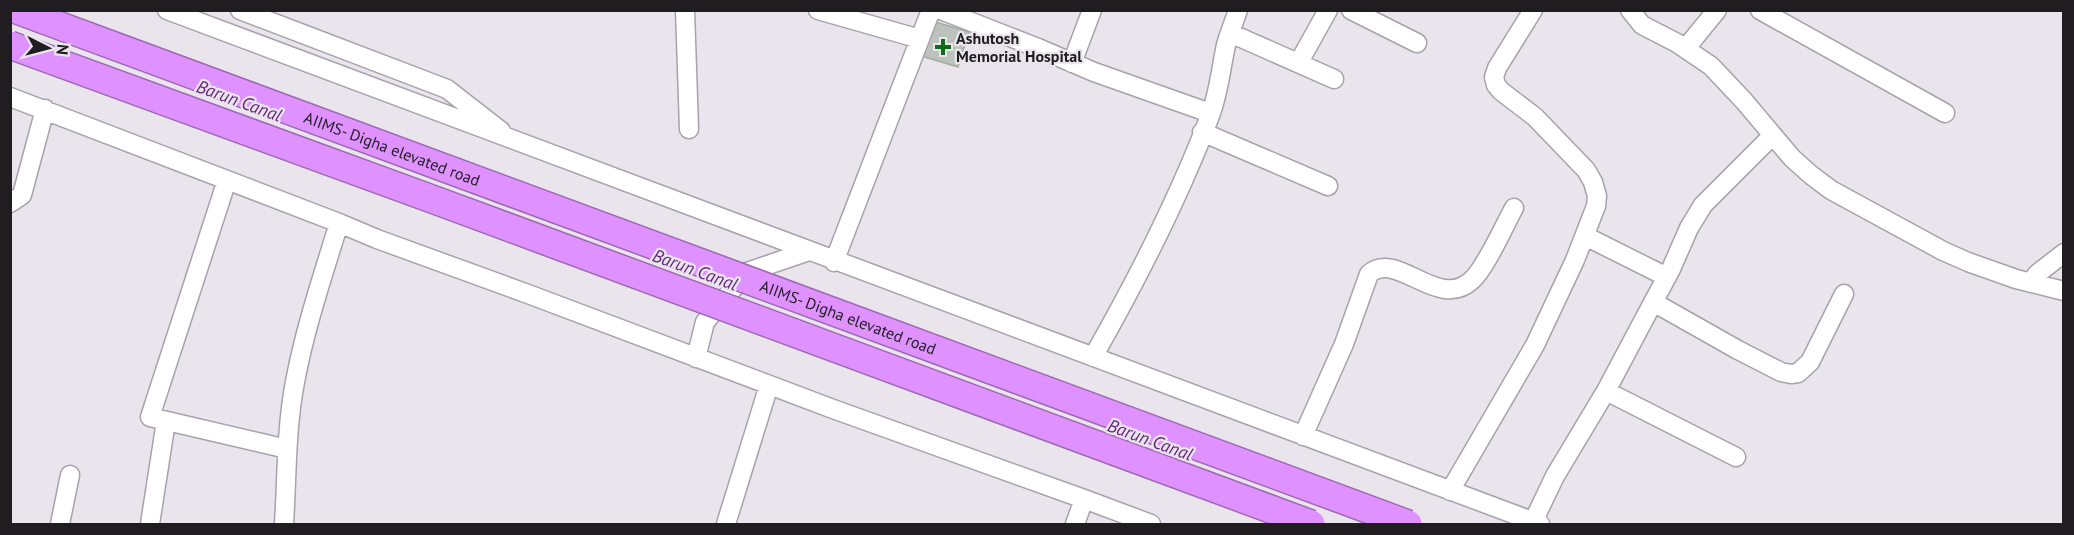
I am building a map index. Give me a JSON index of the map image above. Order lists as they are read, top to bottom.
{
  "streets": {
    "highway": ["AIIMS- Digha elevated road"]
  },
  "water": ["Barun Canal"],
  "places": {
    "health": ["Ashutosh Memorial Hospital"]
  },
  "north": "right"
}
